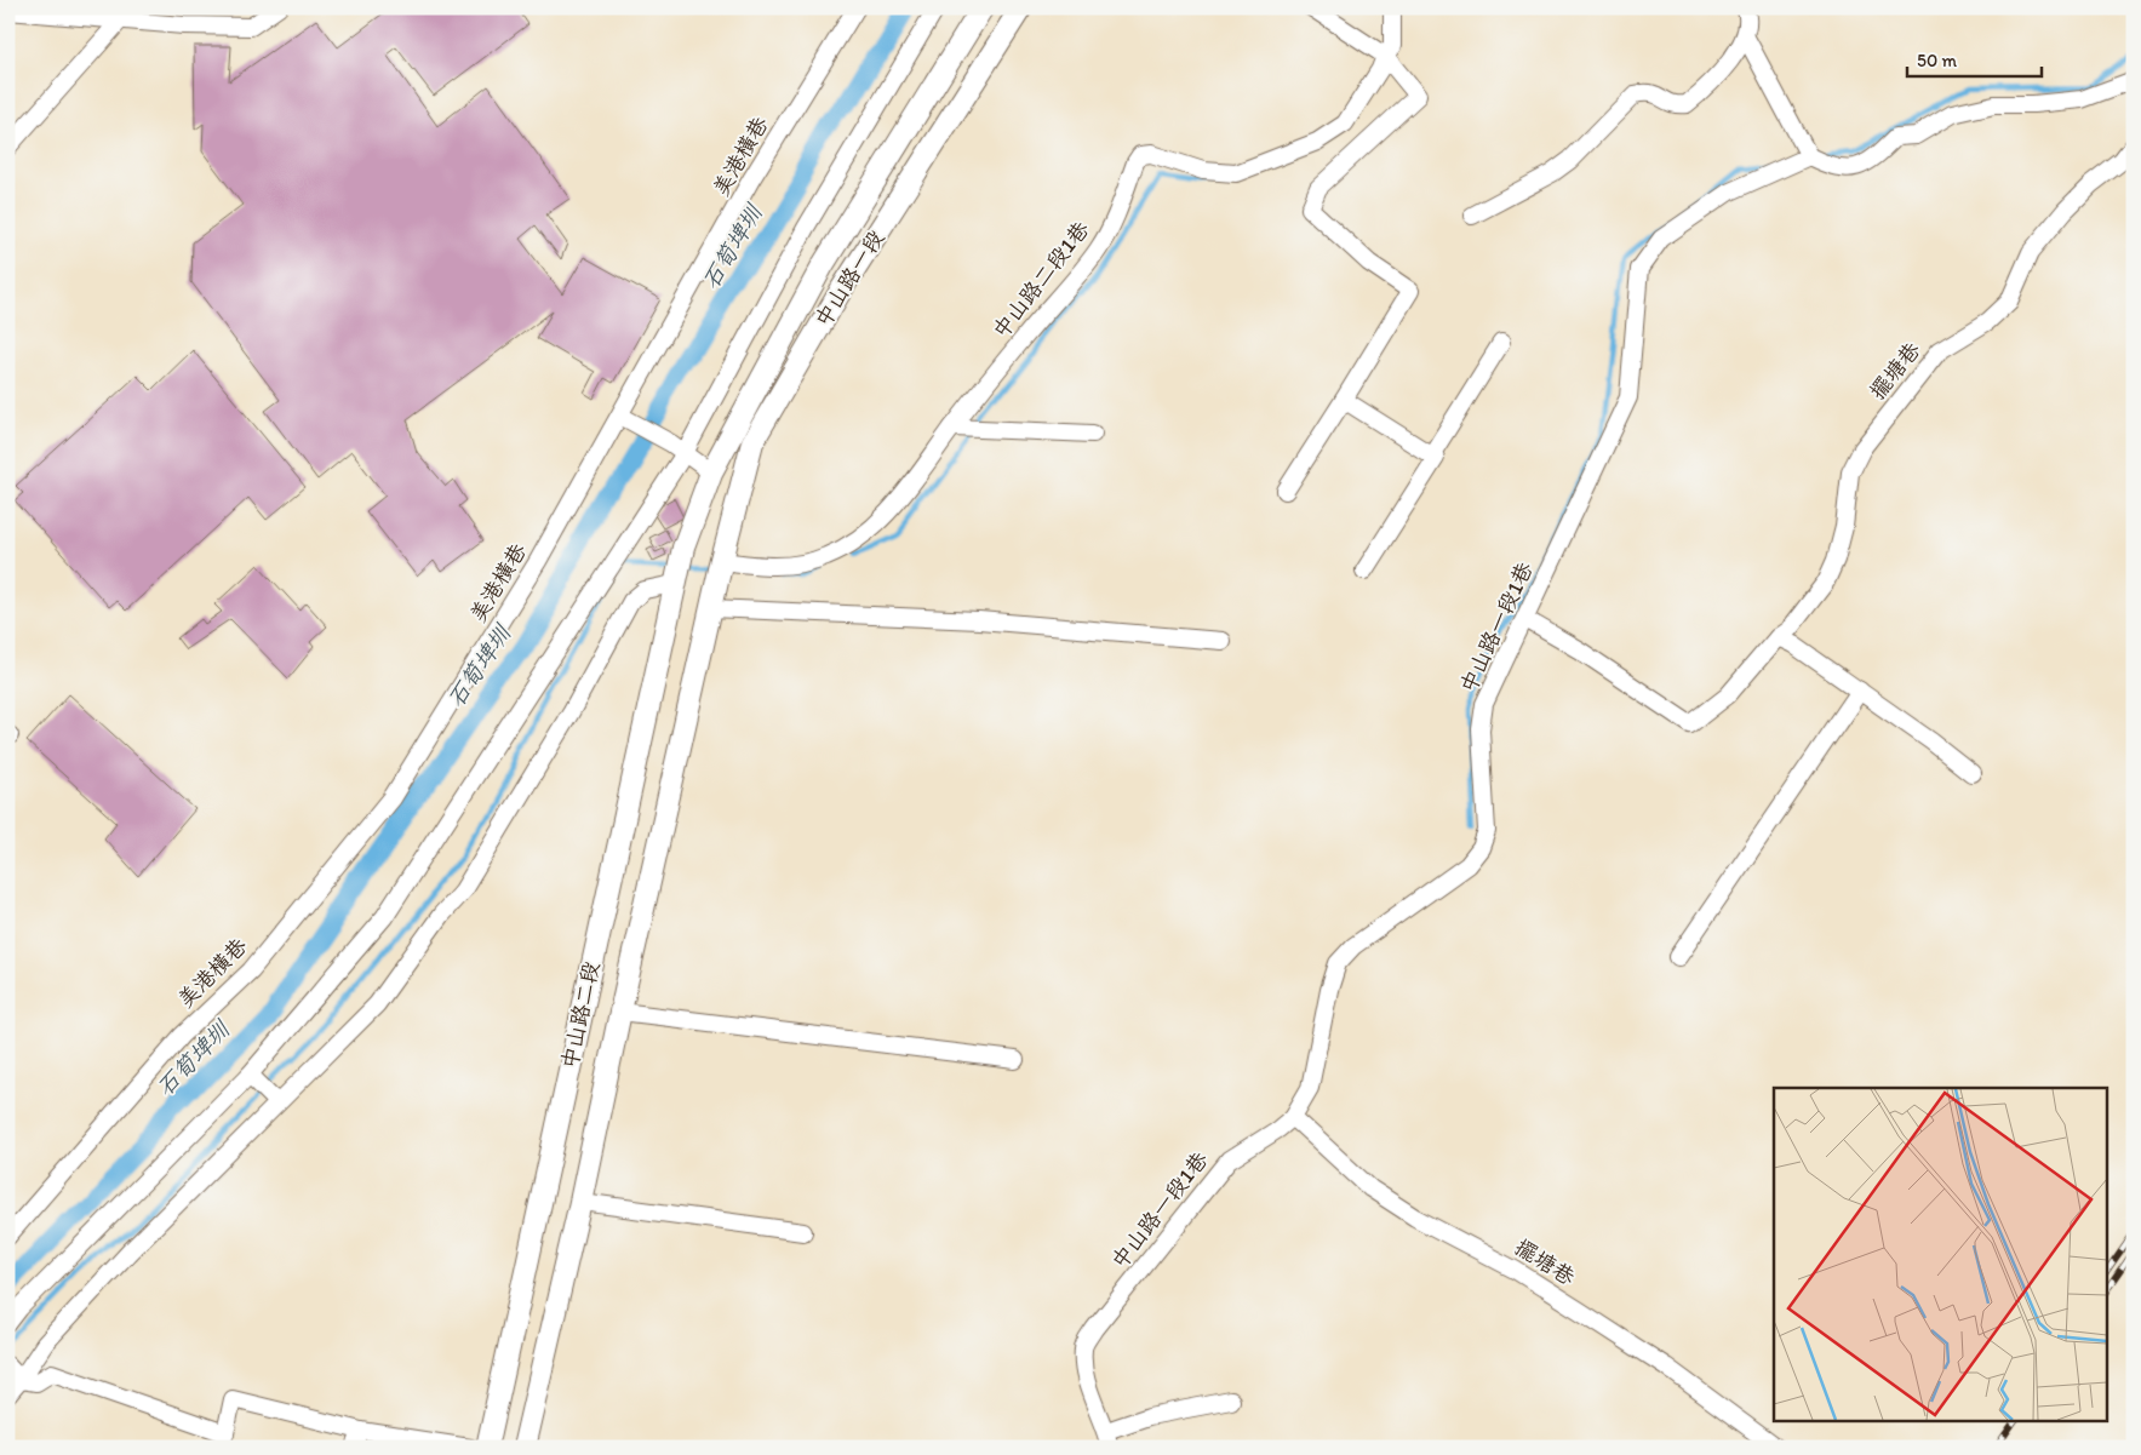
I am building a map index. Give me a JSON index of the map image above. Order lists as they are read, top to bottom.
{
  "streets": {
    "main road": ["中山路一段", "中山路二段"],
    "street": [
      "美港橫巷",
      "中山路二段1巷",
      "擺塘巷",
      "中山路一段1巷"
    ]
  },
  "crossings": [
    ["中山路一段", "中山路二段1巷"],
    ["中山路一段", "中山路二段"],
    ["擺塘巷", "中山路一段1巷"]
  ],
  "water": ["石筍埤圳"],
  "scale_bar": "50 m"
}
